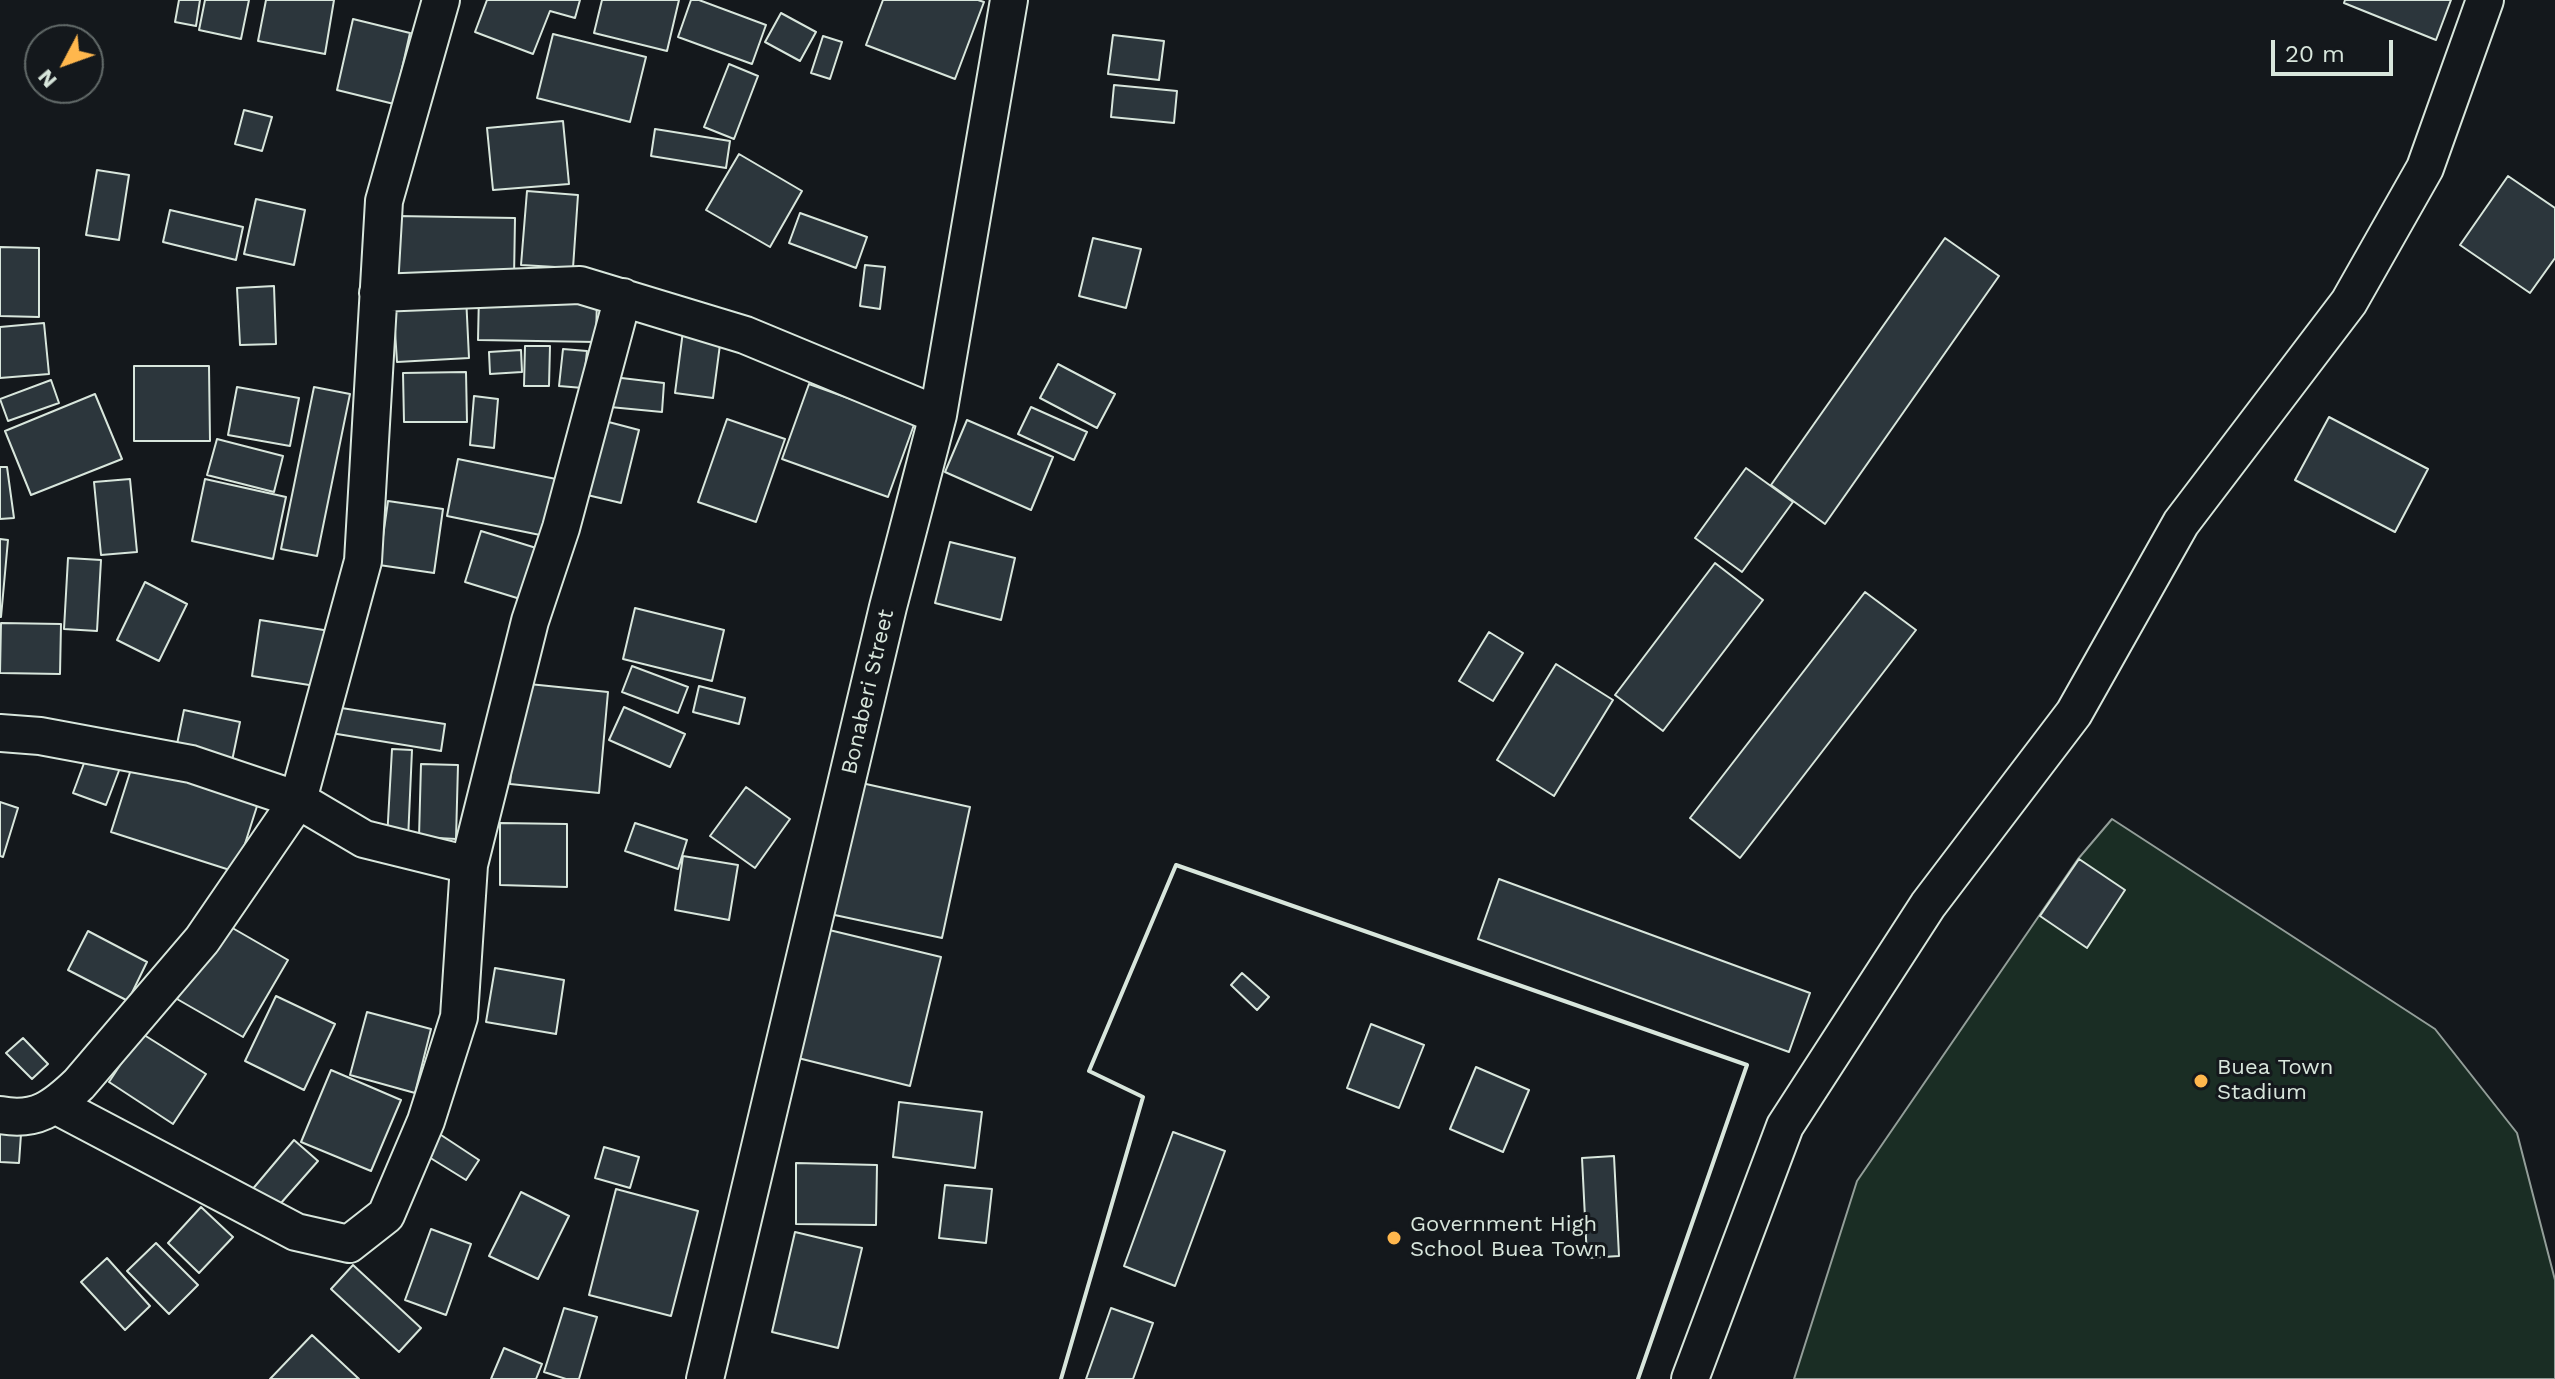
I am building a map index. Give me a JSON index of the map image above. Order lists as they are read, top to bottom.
{
  "streets": {
    "street": ["Bonaberi Street"]
  },
  "places": ["Buea Town Stadium", "Government High School Buea Town"],
  "scale_bar": "20 m",
  "north": "bottom left"
}
